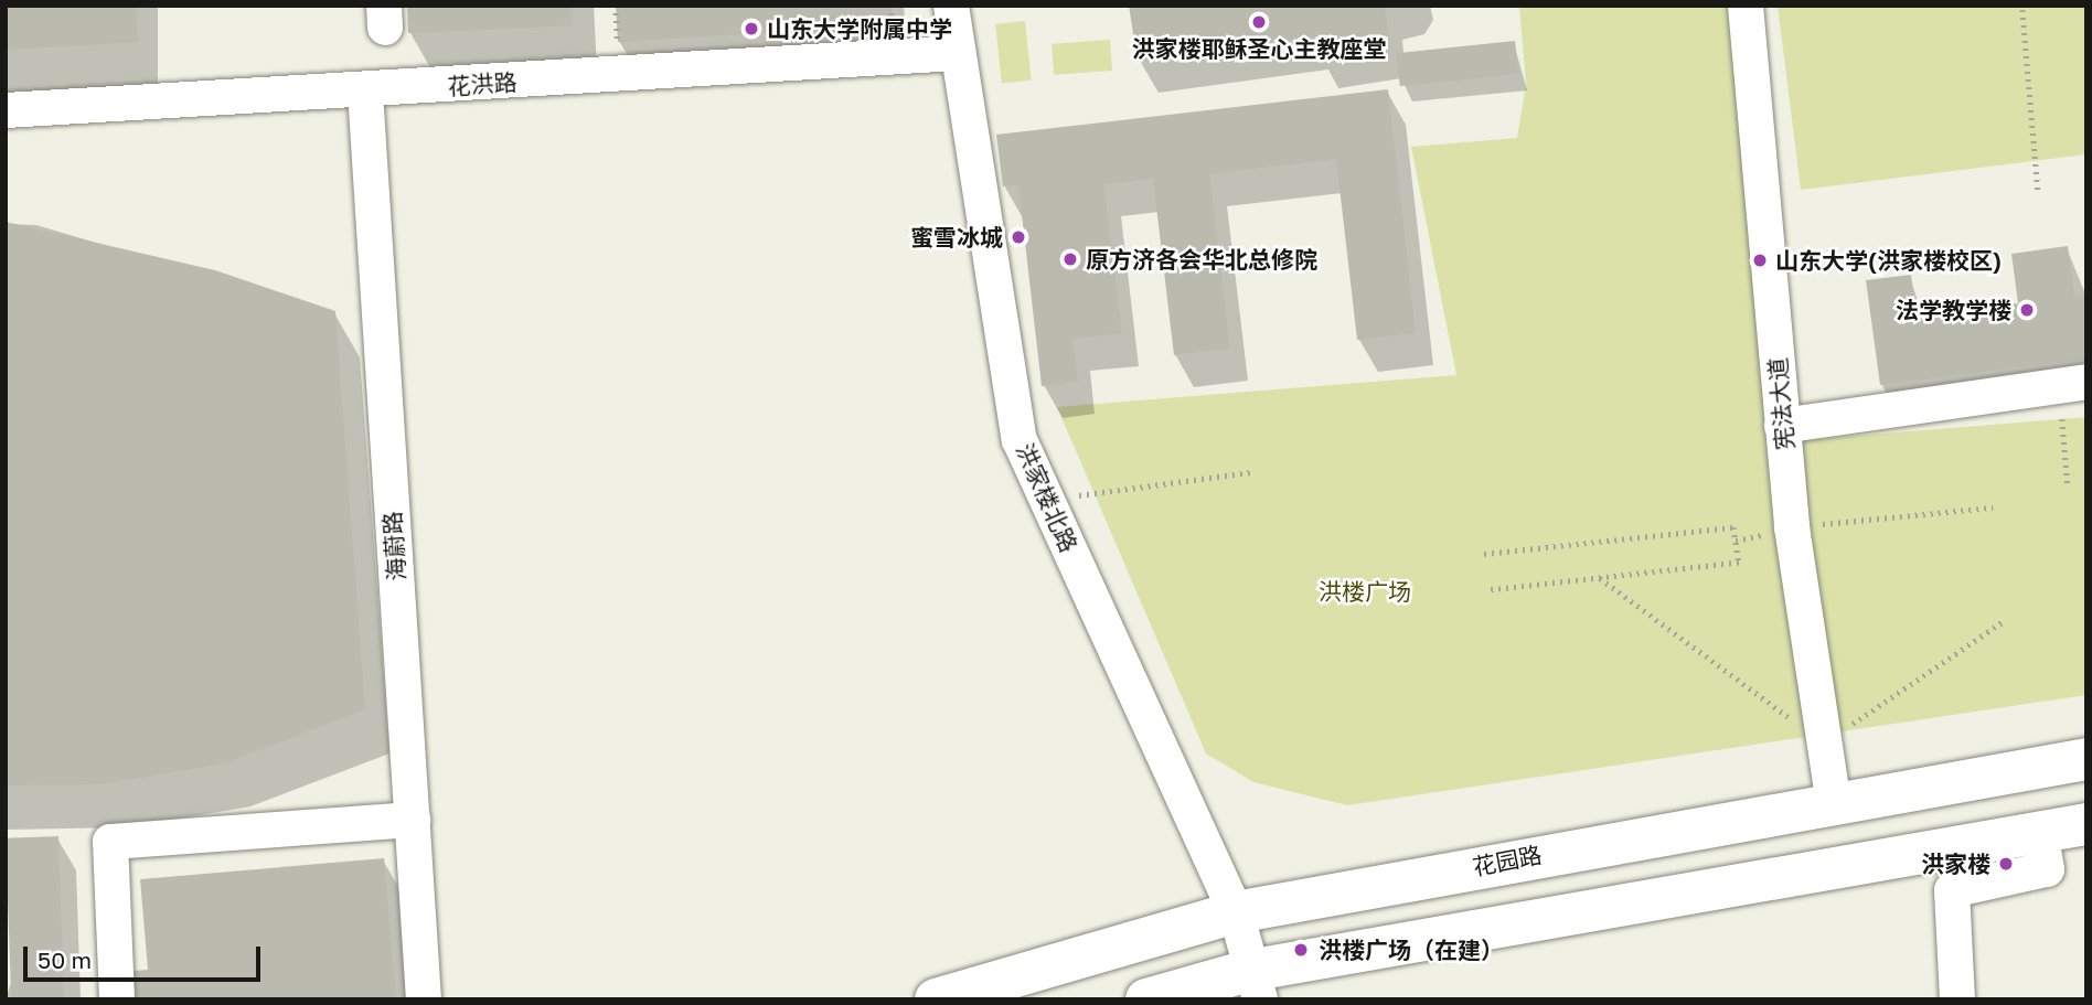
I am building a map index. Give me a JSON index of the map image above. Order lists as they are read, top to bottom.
{
  "streets": {
    "main road": ["花园路"],
    "street": [
      "花洪路",
      "宪法大道",
      "洪家楼北路",
      "海蔚路"
    ]
  },
  "crossings": [
    ["花洪路", "洪家楼北路"],
    ["花洪路", "海蔚路"],
    ["宪法大道", "花园路"],
    ["洪家楼北路", "花园路"]
  ],
  "parks": ["洪楼广场"],
  "places": [
    "洪家楼耶稣圣心主教座堂",
    "山东大学附属中学",
    "蜜雪冰城",
    "原方济各会华北总修院",
    "山东大学(洪家楼校区)",
    "法学教学楼",
    "洪家楼",
    "洪楼广场（在建）"
  ],
  "scale_bar": "50 m"
}
